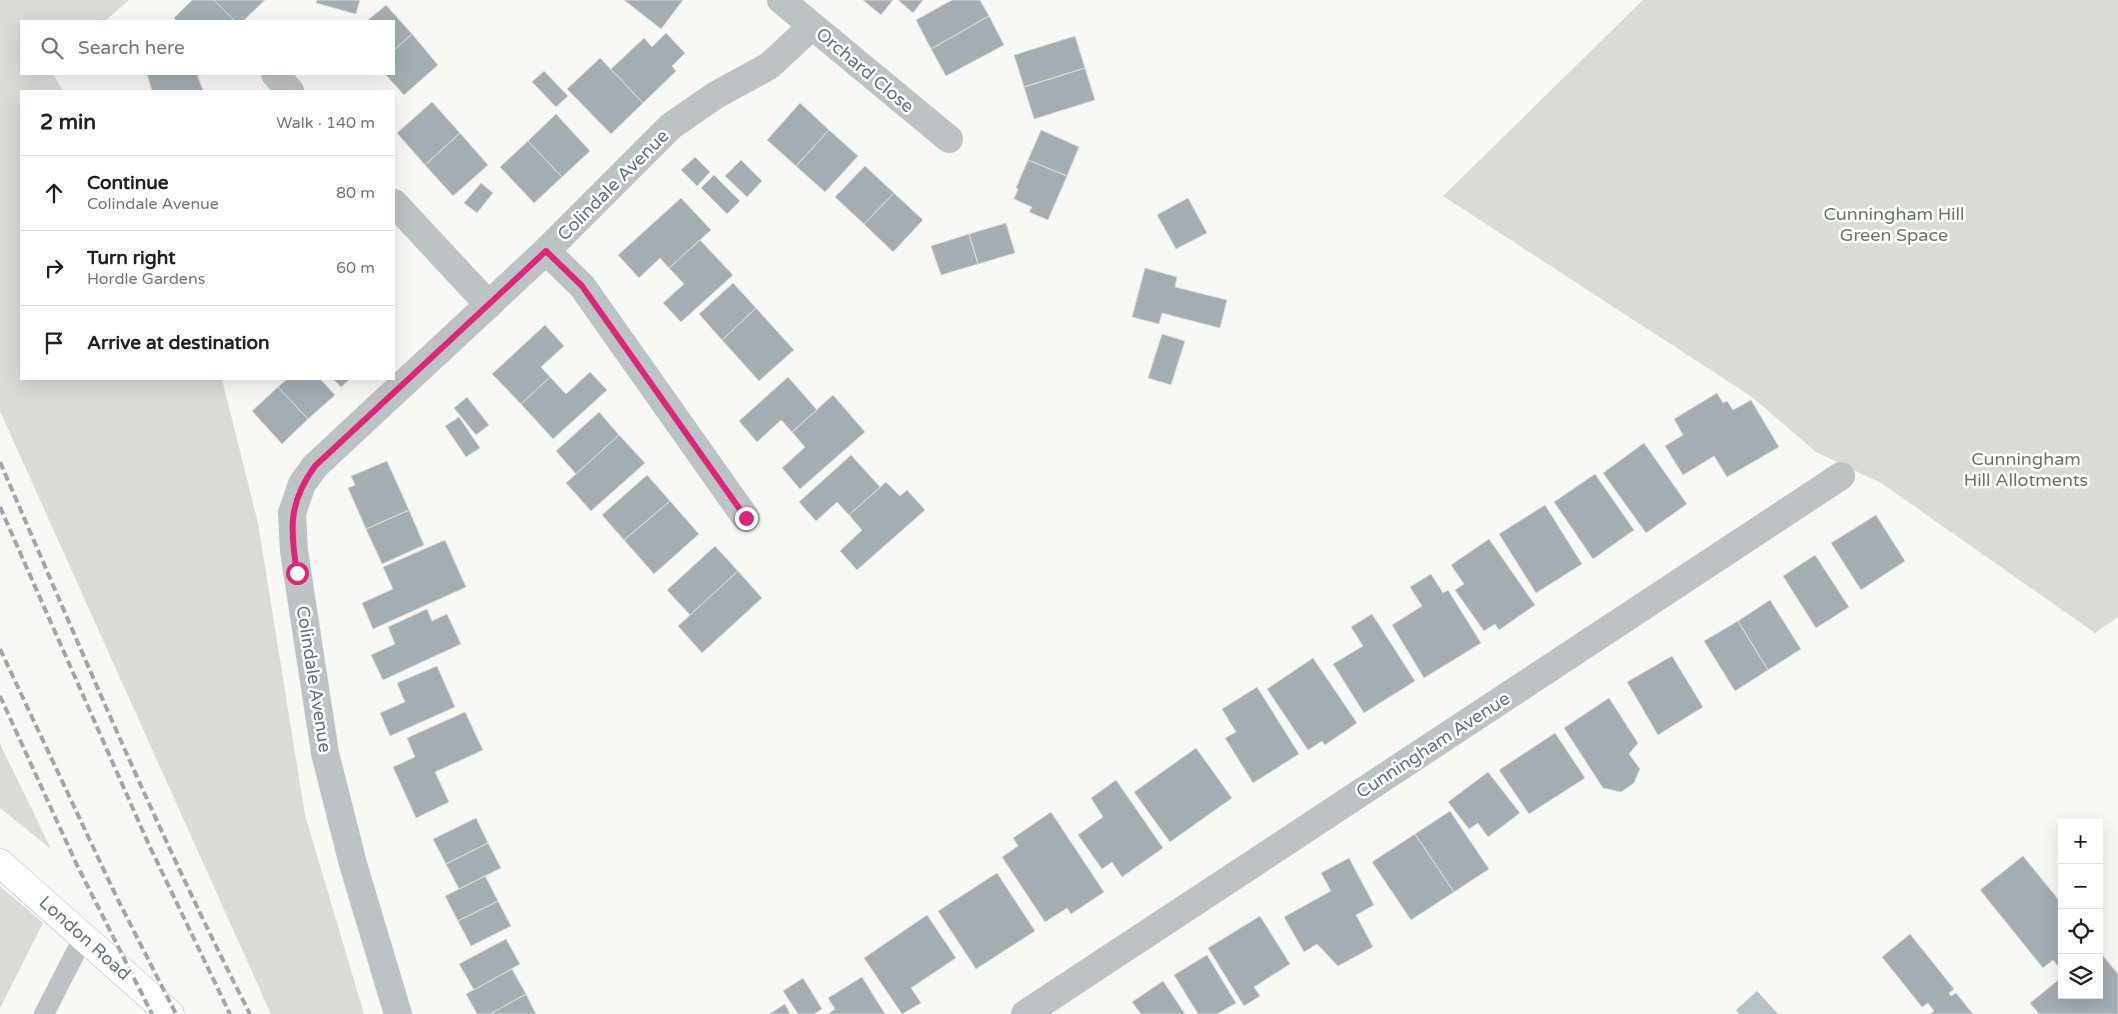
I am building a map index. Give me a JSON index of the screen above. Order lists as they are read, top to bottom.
{
  "streets": {
    "main road": ["London Road"],
    "street": ["Orchard Close", "Colindale Avenue", "Cunningham Avenue"]
  },
  "crossings": [
    ["Orchard Close", "Colindale Avenue"]
  ],
  "parks": ["Cunningham Hill Green Space", "Cunningham Hill Allotments"],
  "page": {
    "search": "Search here",
    "heading": ["2 min", "Walk · 140 m"],
    "list": [
      ["Continue", "Colindale Avenue", "80 m"],
      ["Turn right", "Hordle Gardens", "60 m"],
      "Arrive at destination"
    ],
    "map_buttons": ["+", "−"]
  }
}
